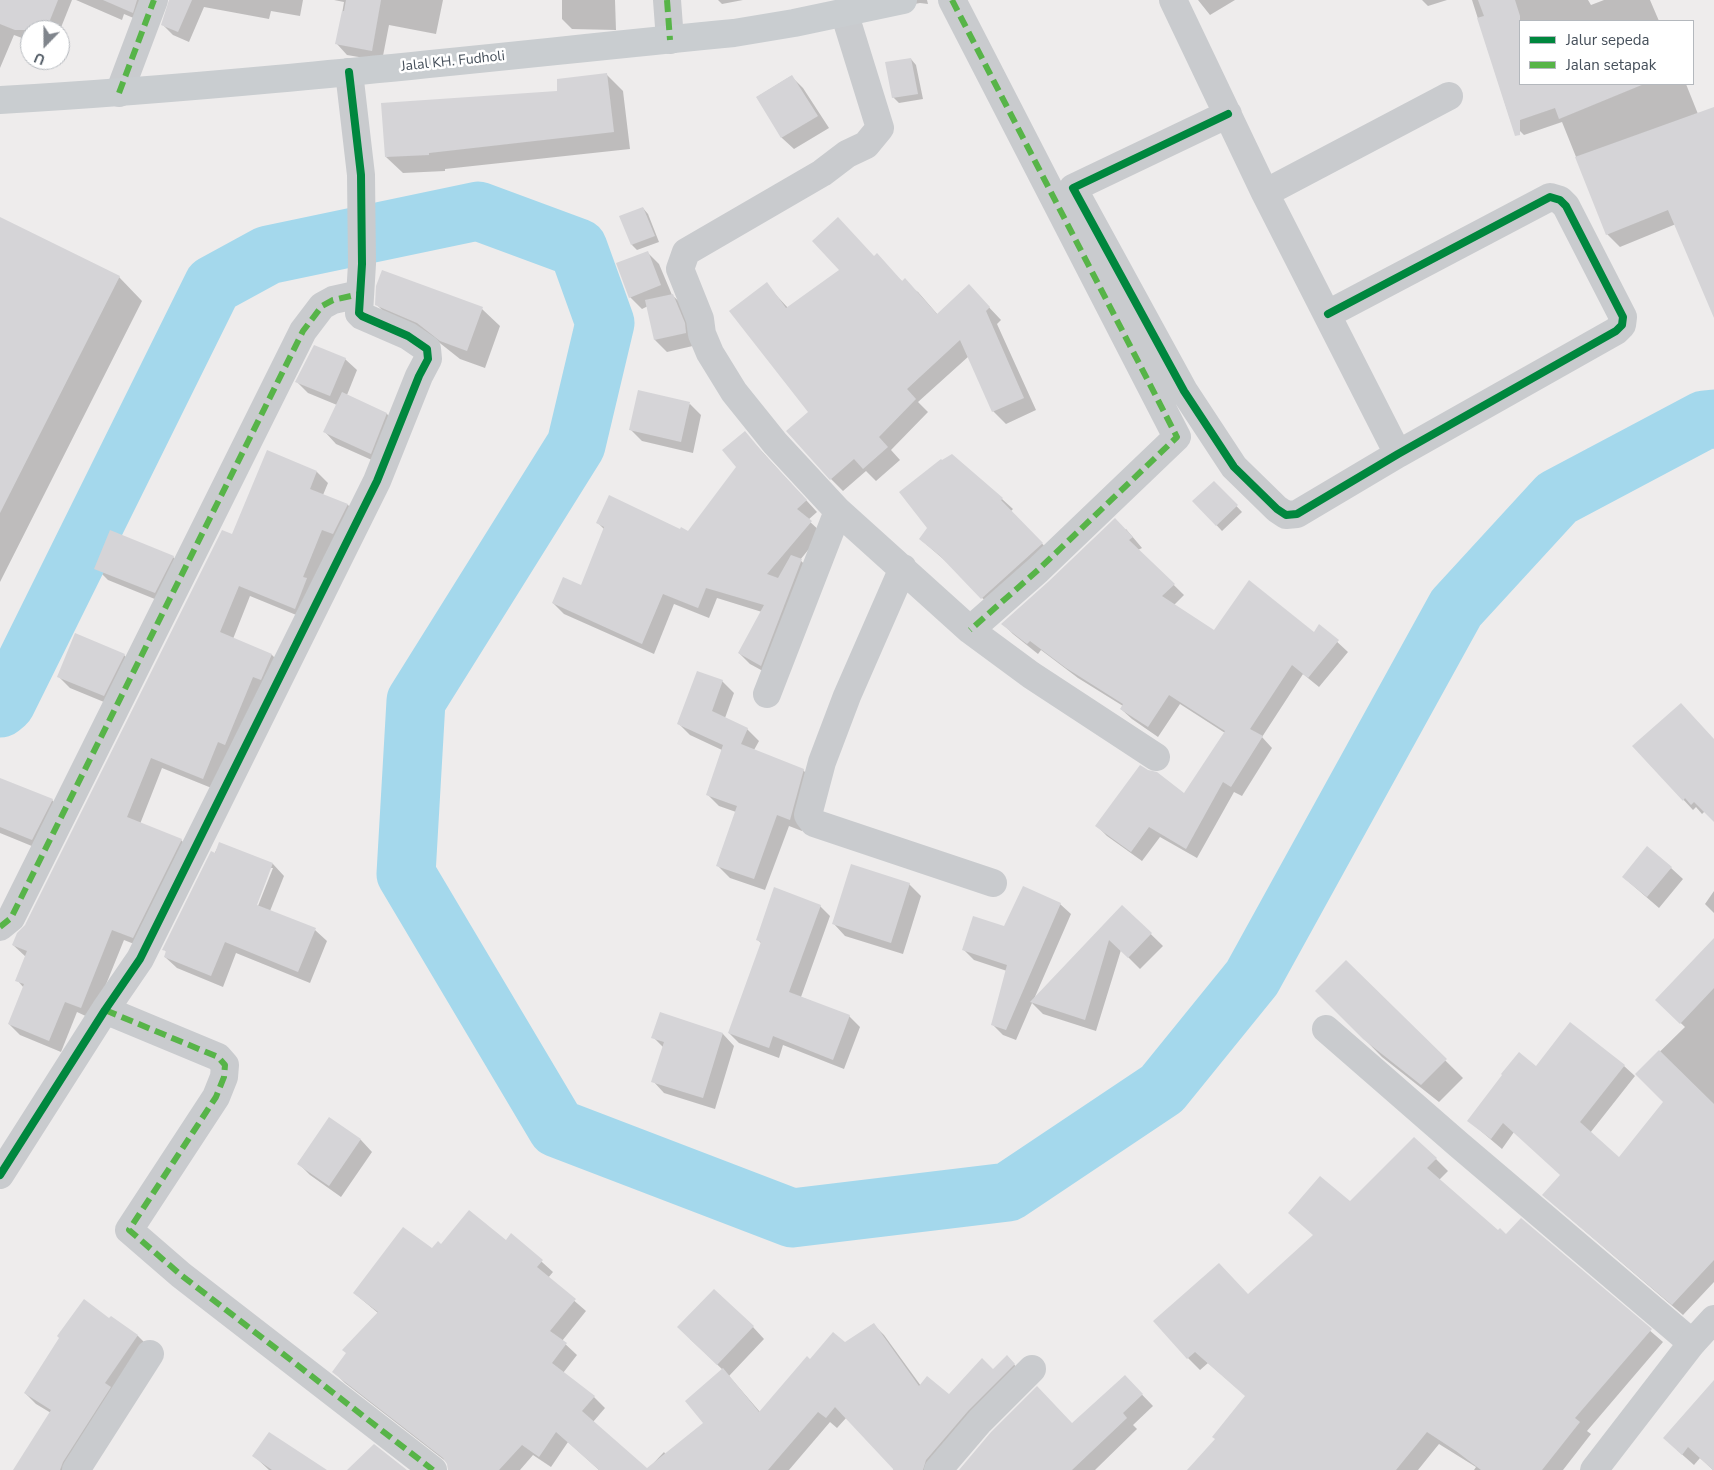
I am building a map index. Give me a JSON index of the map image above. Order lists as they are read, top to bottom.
{
  "streets": {
    "main road": ["Jalal KH. Fudholi"]
  },
  "legend": ["Jalur sepeda", "Jalan setapak"],
  "north": "bottom"
}
